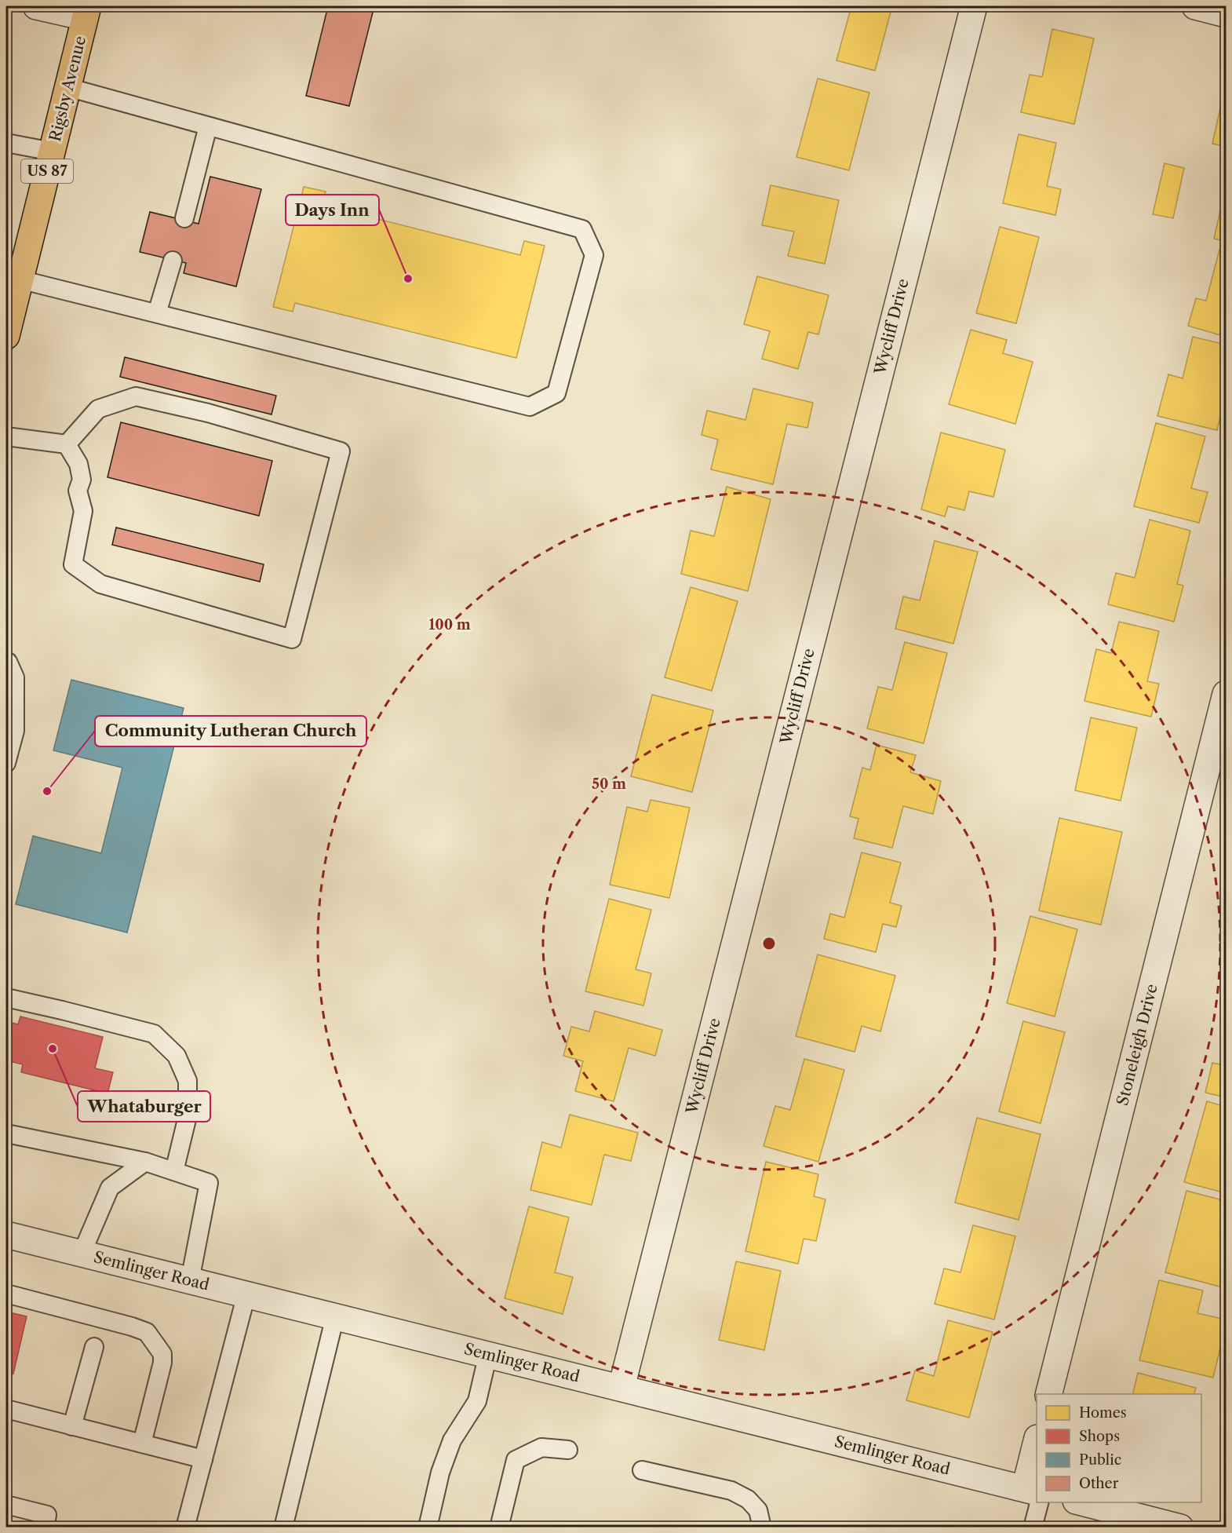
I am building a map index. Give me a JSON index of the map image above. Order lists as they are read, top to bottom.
{
  "streets": {
    "main road": ["Rigsby Avenue", "US 87"],
    "street": ["Wycliff Drive", "Stoneleigh Drive", "Semlinger Road"]
  },
  "crossings": [
    ["Wycliff Drive", "Semlinger Road"]
  ],
  "places": ["Days Inn", "Community Lutheran Church", "Whataburger"],
  "legend": [
    "Homes",
    "Shops",
    "Public",
    "Other"
  ],
  "rings": ["100 m", "50 m"]
}
